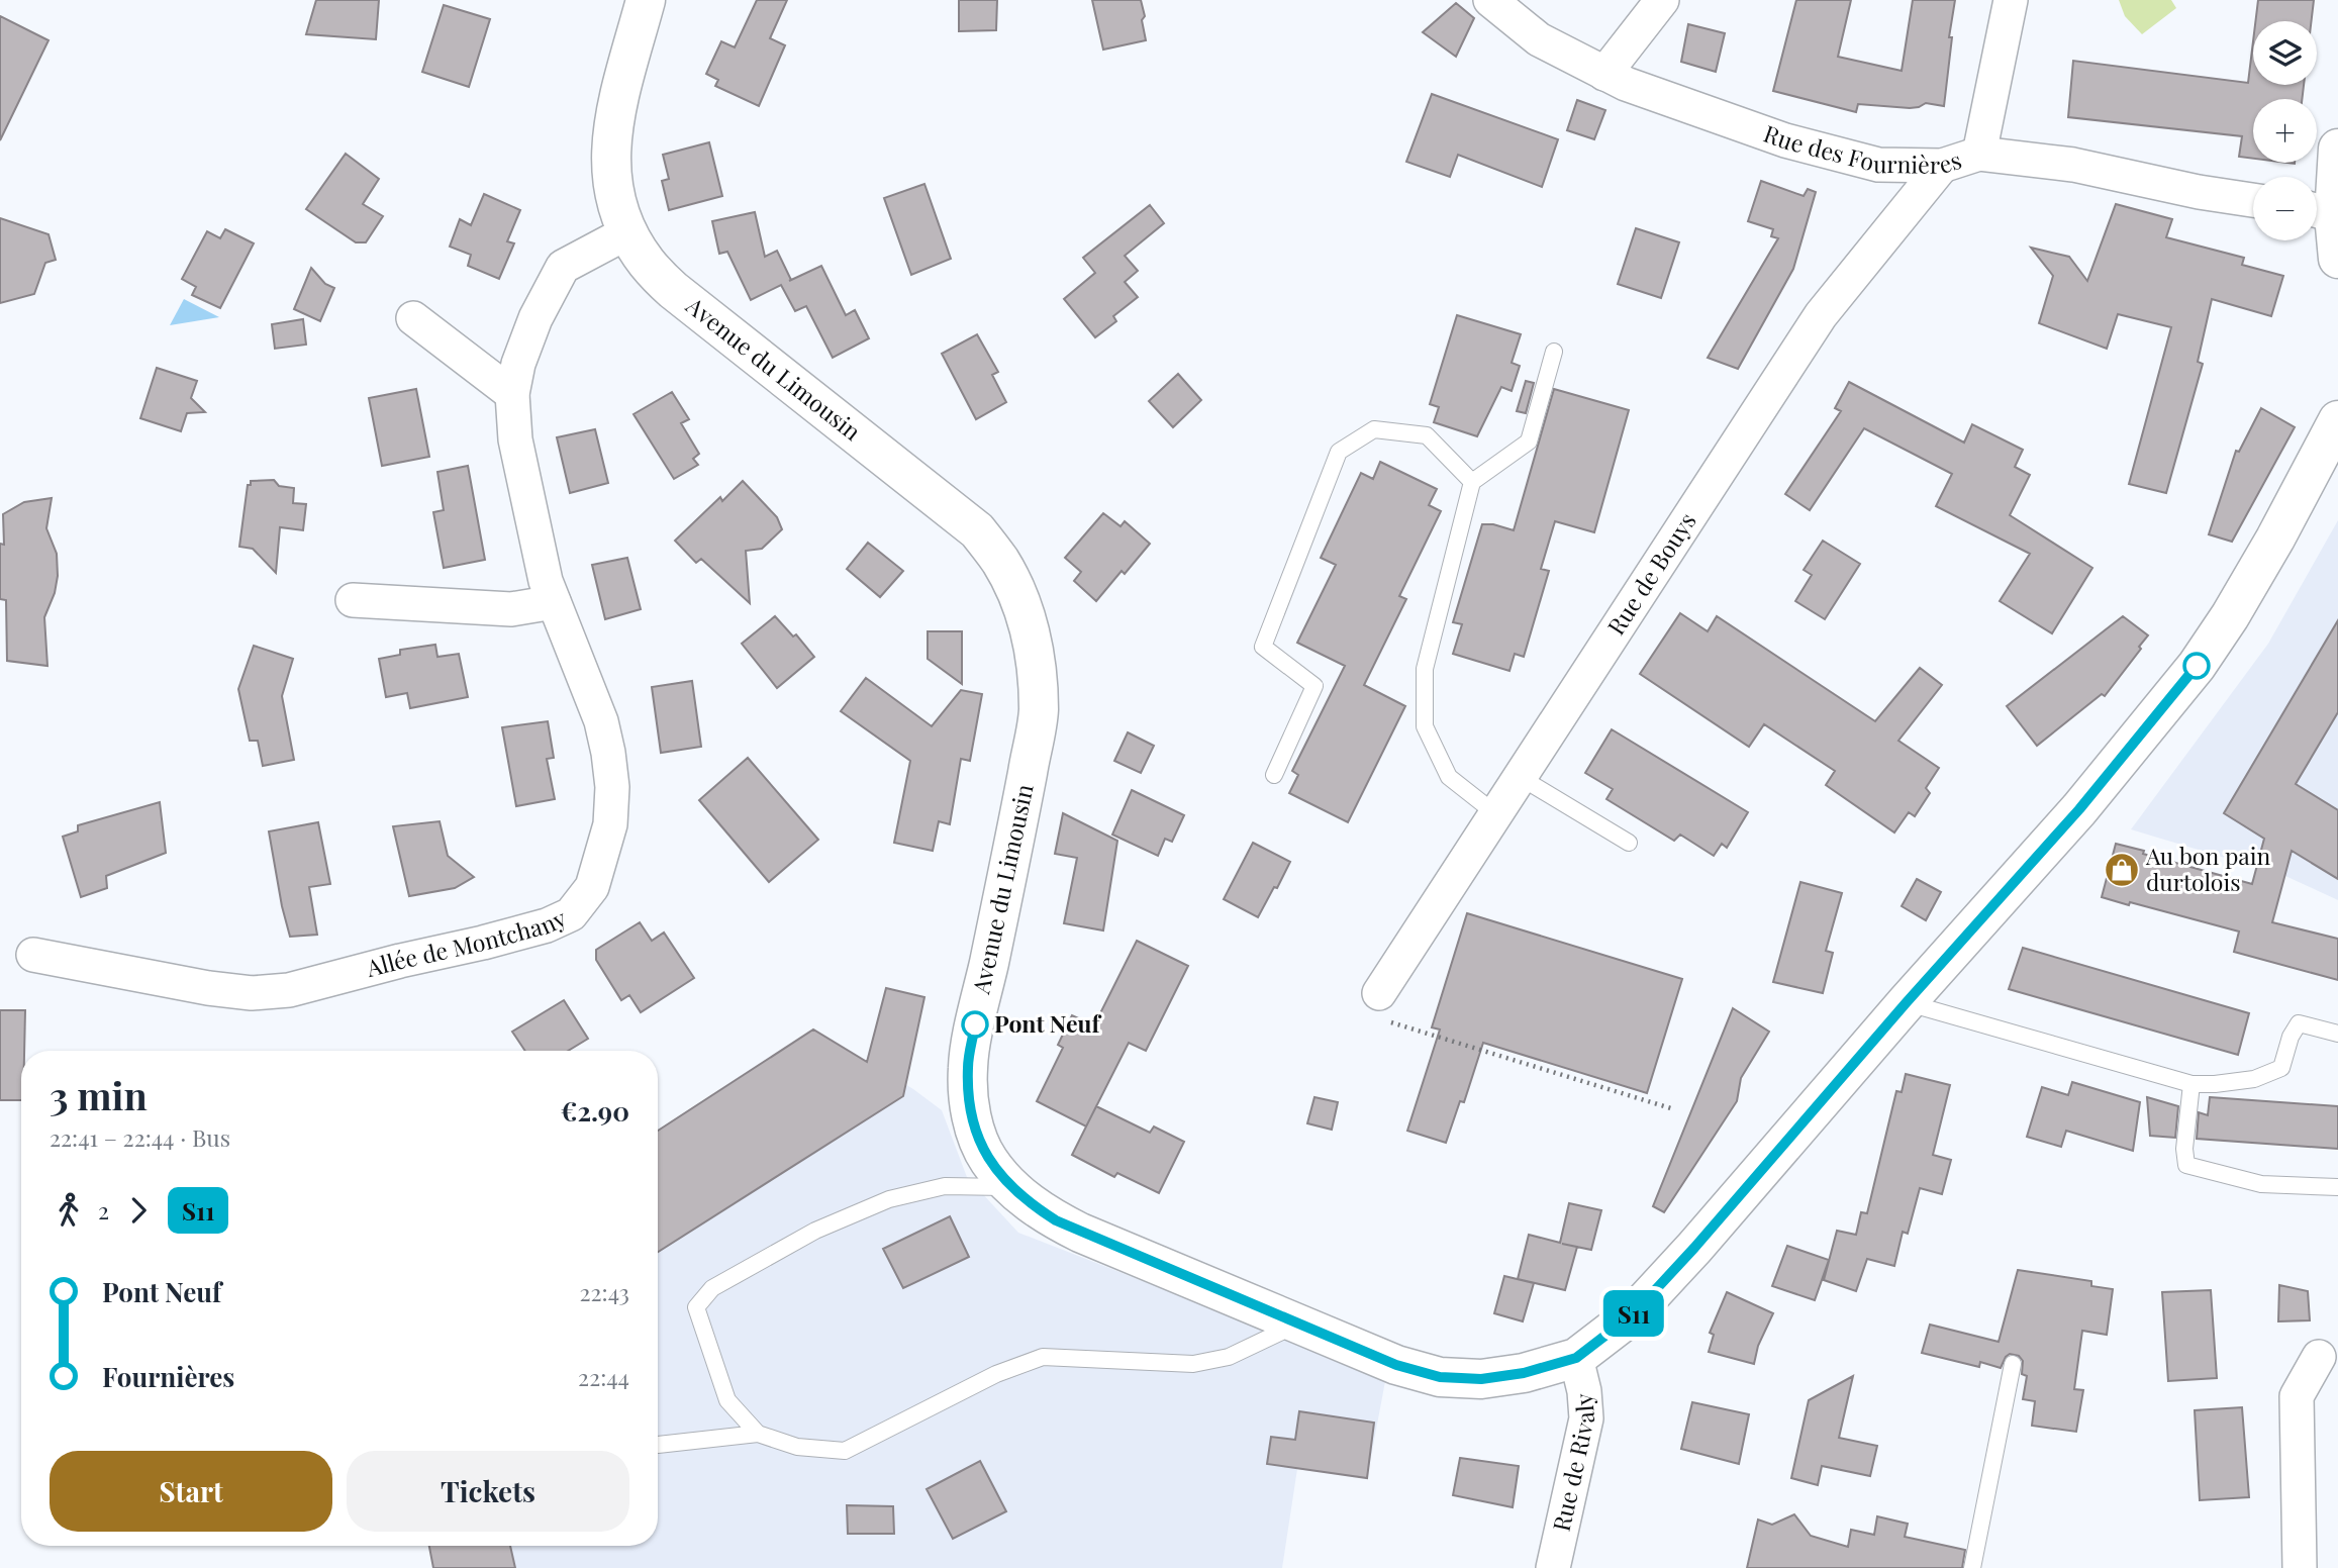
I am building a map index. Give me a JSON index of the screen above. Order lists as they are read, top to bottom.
{
  "streets": {
    "main road": ["Avenue du Limousin"],
    "street": [
      "Rue des Fournières",
      "Rue de Bouys",
      "Allée de Montchany",
      "Rue de Rivaly"
    ]
  },
  "crossings": [
    ["Rue des Fournières", "Rue de Bouys"],
    ["Avenue du Limousin", "Allée de Montchany"],
    ["Avenue du Limousin", "Rue de Rivaly"]
  ],
  "places": {
    "shop": ["Au bon pain durtolois"],
    "other": ["Pont Neuf"]
  },
  "lines": ["bus line S11"],
  "page": {
    "on_map": "S11",
    "map_buttons": ["+", "−"],
    "heading": ["3 min", "22:41 – 22:44 · Bus", "€2.90"],
    "legs": ["2", "S11"],
    "list": [
      {
        "name": "Pont Neuf",
        "value": "22:43"
      },
      {
        "name": "Fournières",
        "value": "22:44"
      }
    ],
    "buttons": ["Start", "Tickets"]
  }
}
